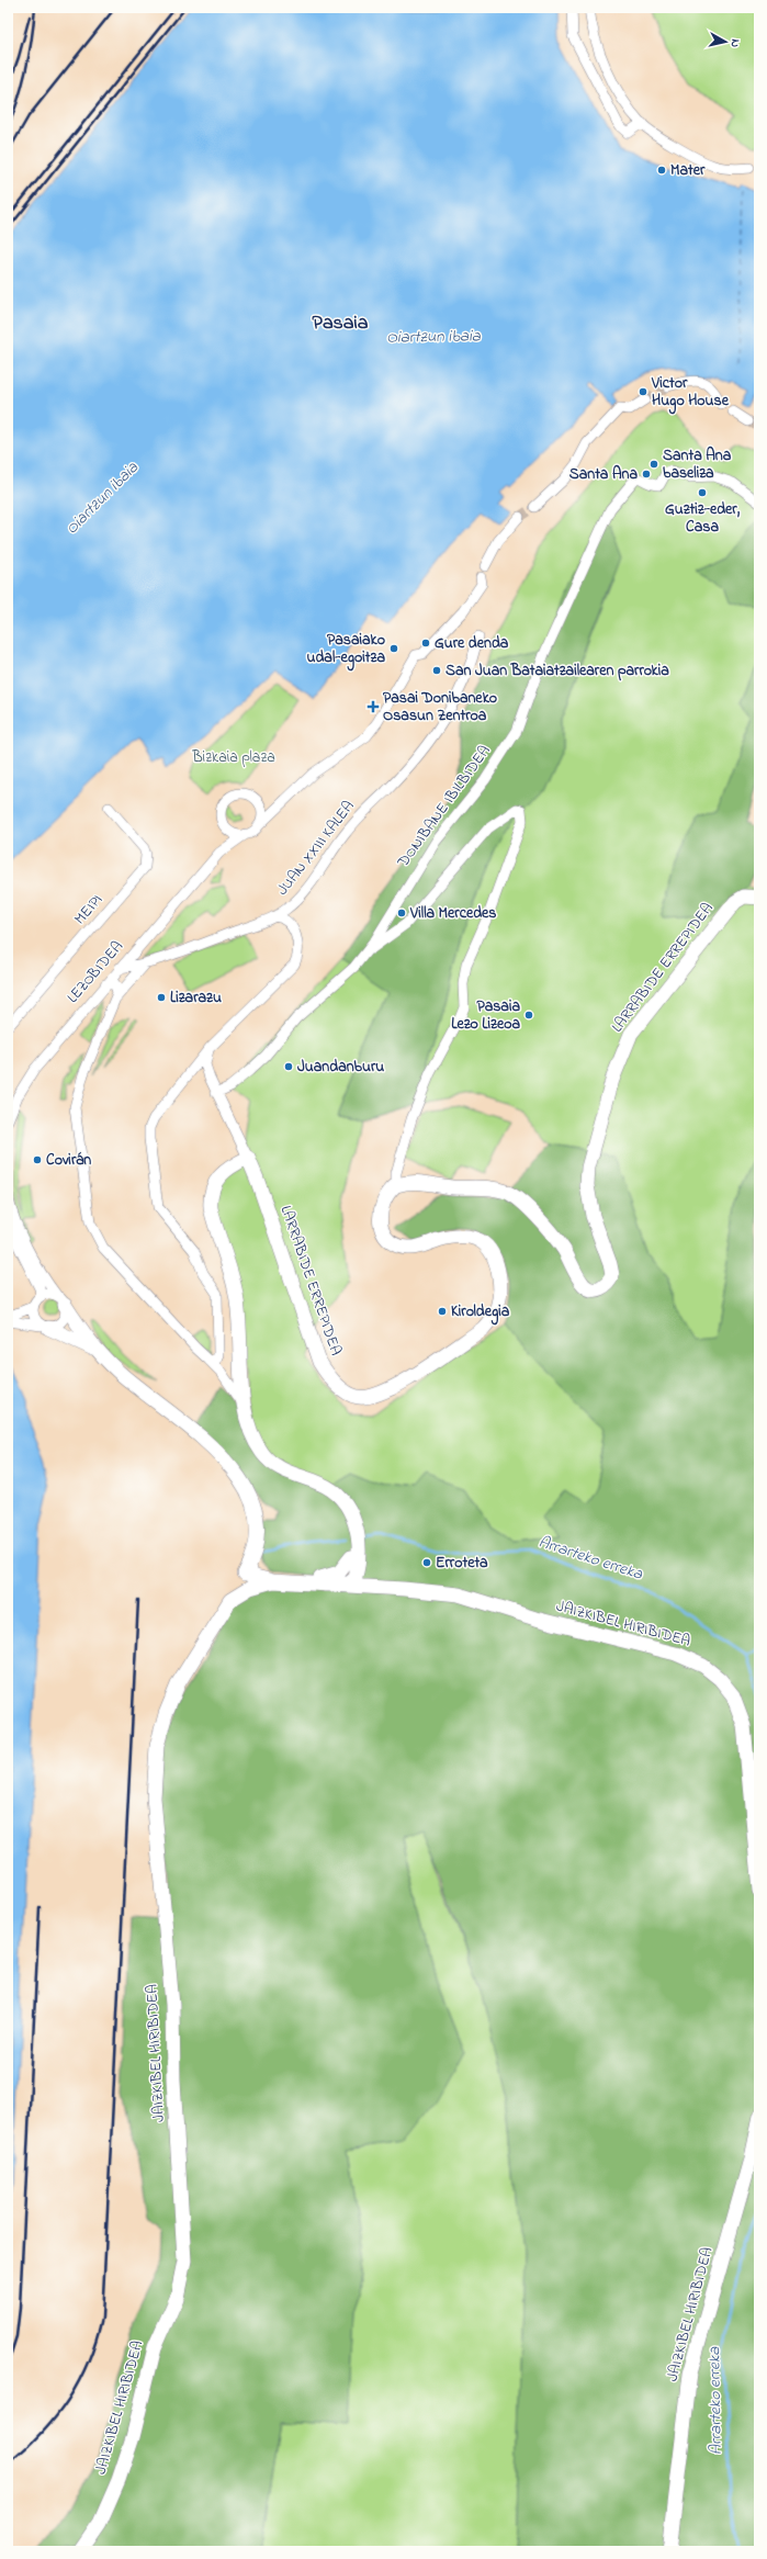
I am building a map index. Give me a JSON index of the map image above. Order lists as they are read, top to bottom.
{
  "streets": {
    "street": [
      "DONIBANE IBILBIDEA",
      "JUAN XXIII KALEA",
      "MEIPI",
      "LARRABIDE ERREPIDEA",
      "LEZOBIDEA",
      "JAIZKIBEL HIRIBIDEA"
    ]
  },
  "crossings": [
    ["JUAN XXIII KALEA", "LEZOBIDEA"]
  ],
  "districts": ["Pasaia"],
  "water": ["Oiartzun ibaia", "Arrarteko erreka"],
  "parks": ["Bizkaia plaza"],
  "places": {
    "other": [
      "Mater",
      "Victor Hugo House",
      "Santa Ana baseliza",
      "Santa Ana",
      "Guztiz-eder, Casa",
      "Gure denda",
      "Pasaiako udal-egoitza",
      "San Juan Bataiatzailearen parrokia",
      "Villa Mercedes",
      "Lizarazu",
      "Pasaia Lezo Lizeoa",
      "Juandanburu",
      "Covirán",
      "Kiroldegia",
      "Erroteta"
    ],
    "health": ["Pasai Donibaneko Osasun Zentroa"]
  },
  "north": "right"
}
